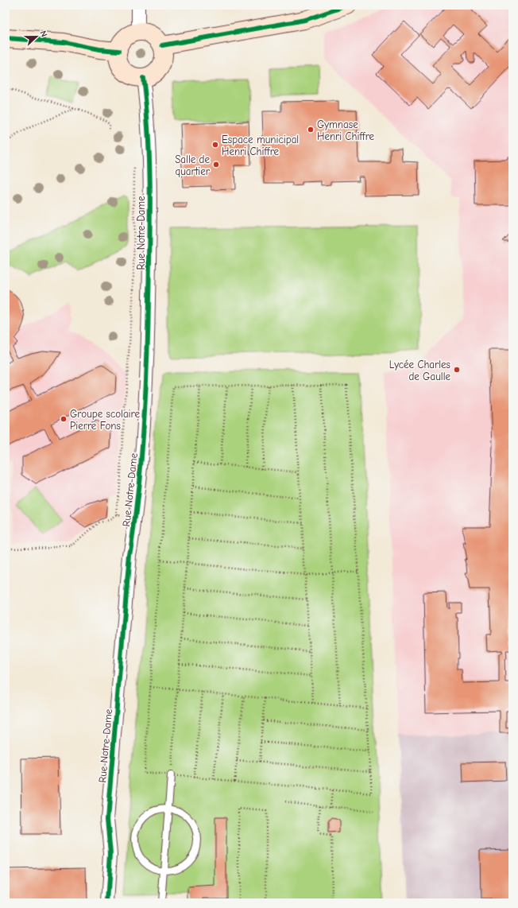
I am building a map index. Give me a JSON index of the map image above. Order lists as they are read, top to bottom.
{
  "streets": {
    "street": ["Rue Notre-Dame"]
  },
  "places": [
    "Gymnase Henri Chiffre",
    "Espace municipal Henri Chiffre",
    "Salle de quartier",
    "Lycée Charles de Gaulle",
    "Groupe scolaire Pierre Fons"
  ],
  "north": "right"
}
